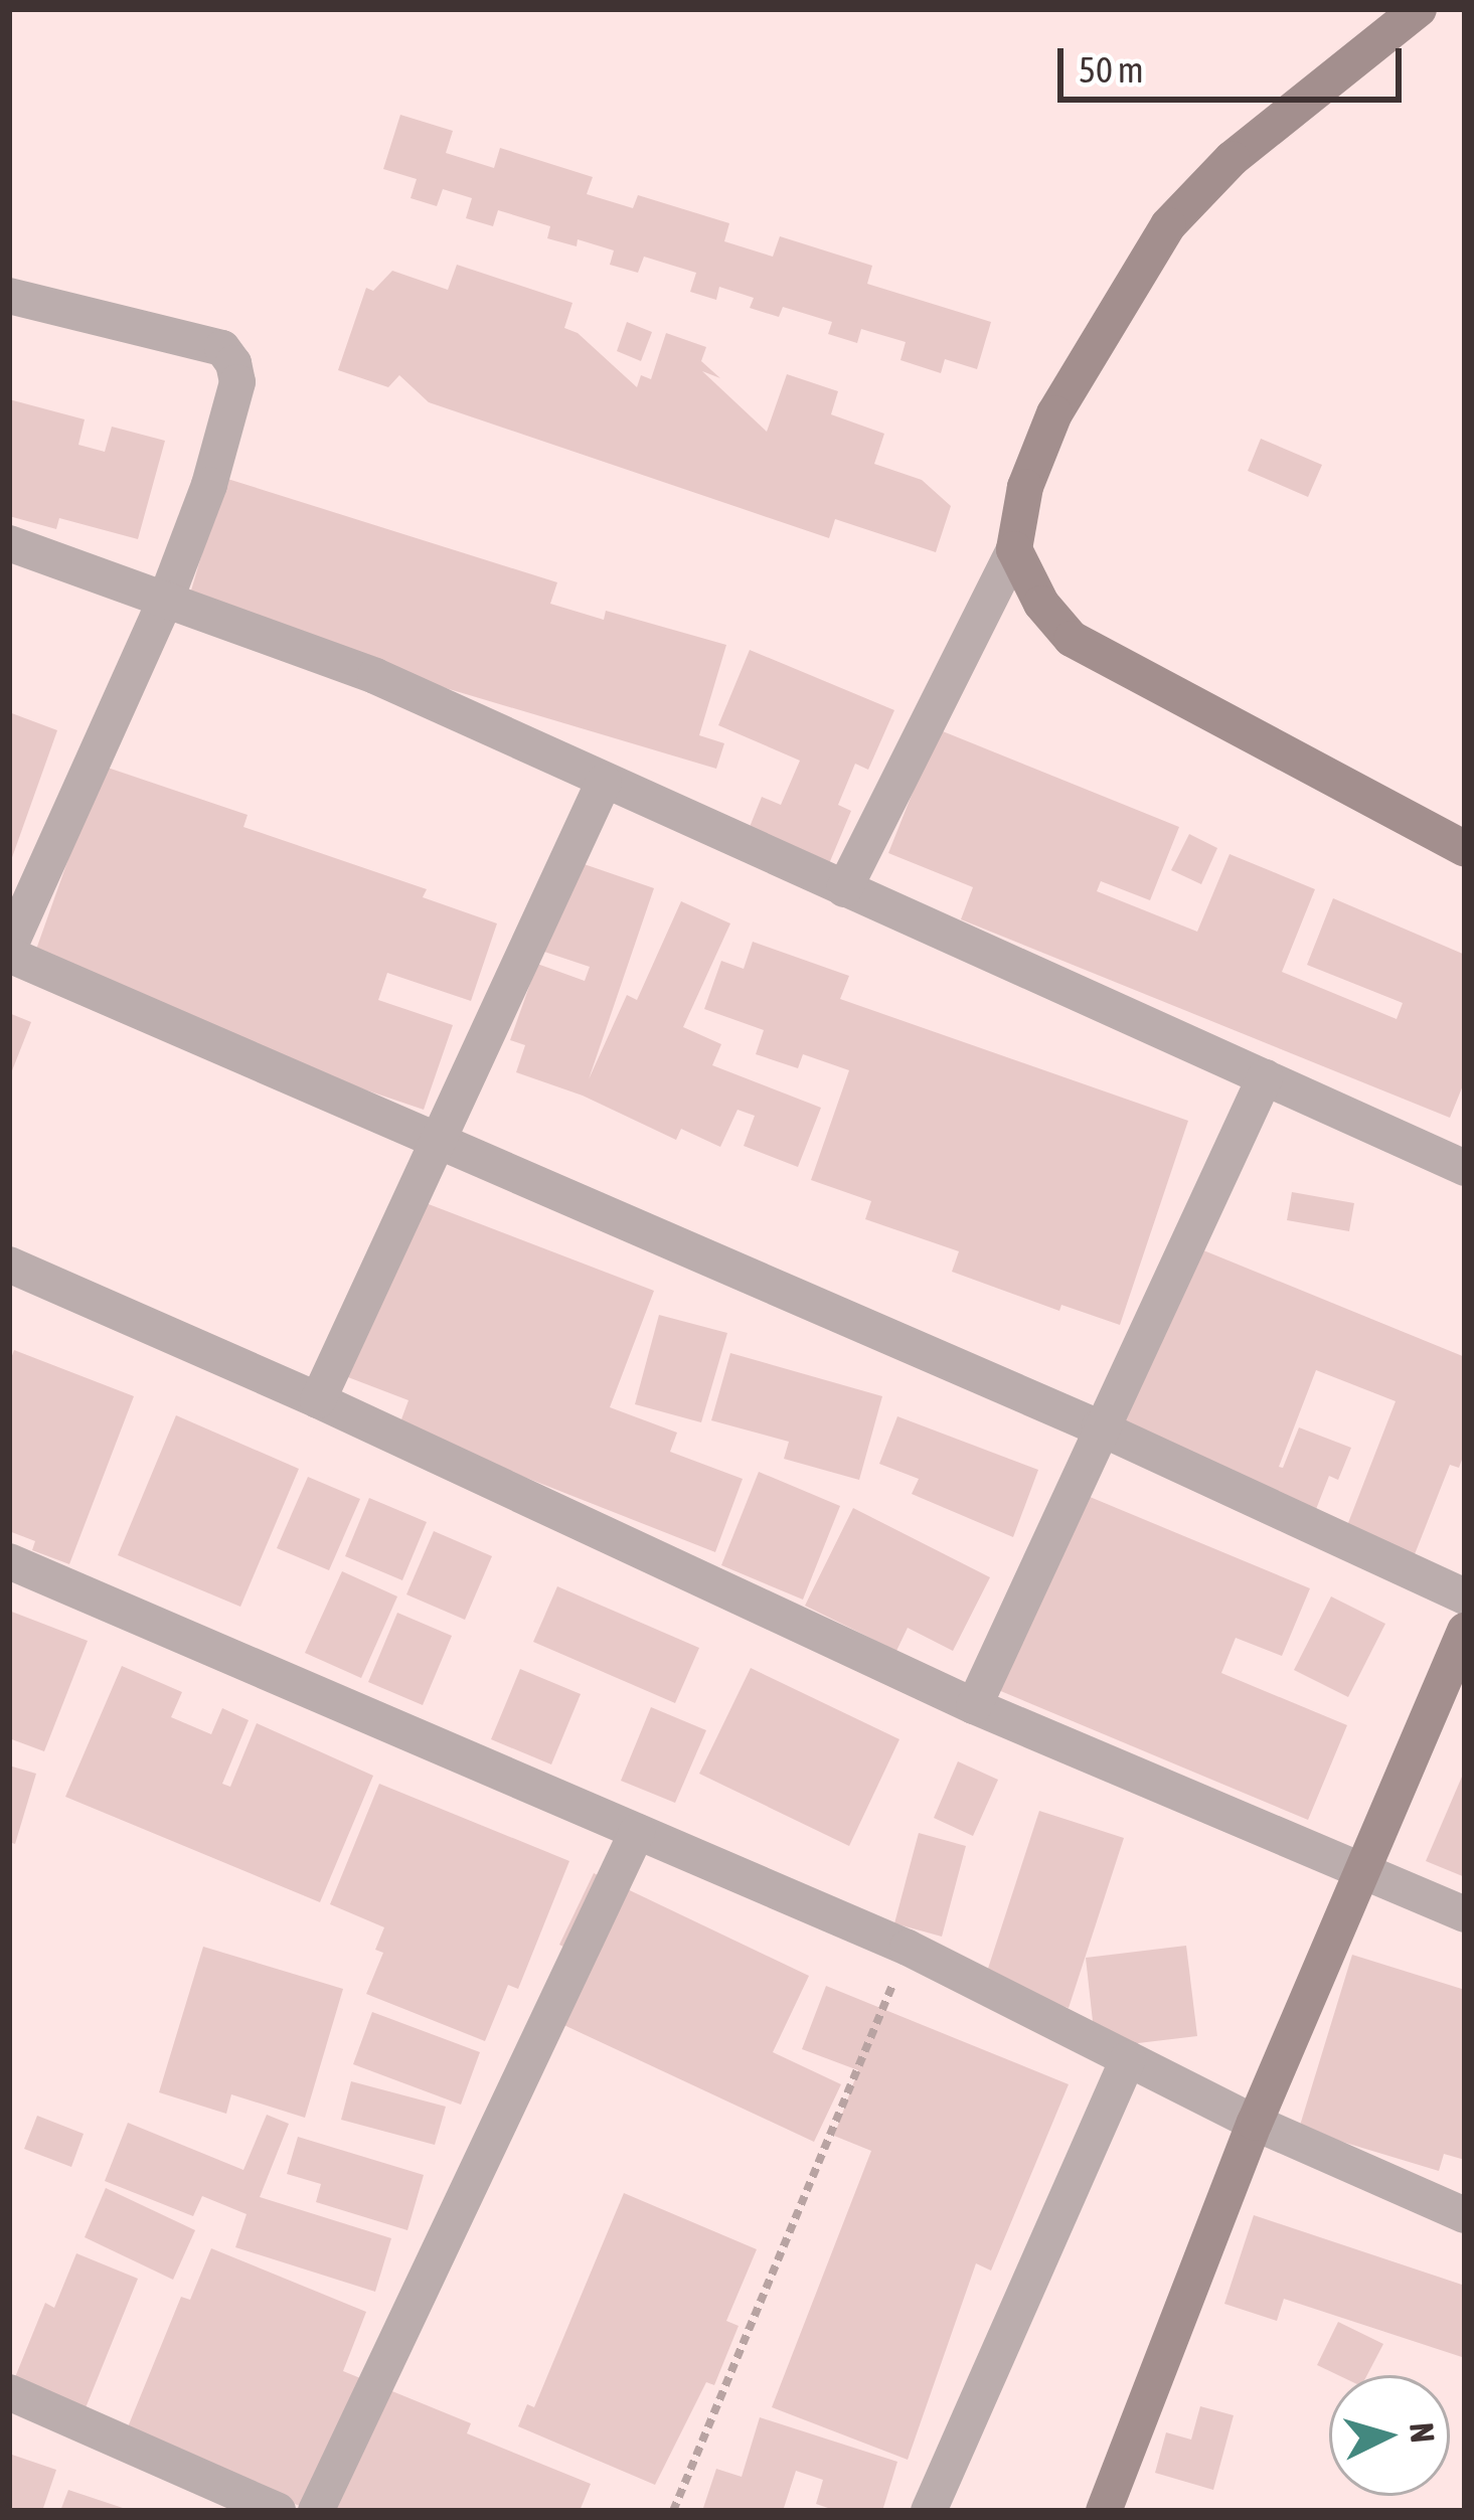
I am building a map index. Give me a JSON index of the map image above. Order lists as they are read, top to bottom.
{
  "scale_bar": "50 m",
  "north": "right"
}
